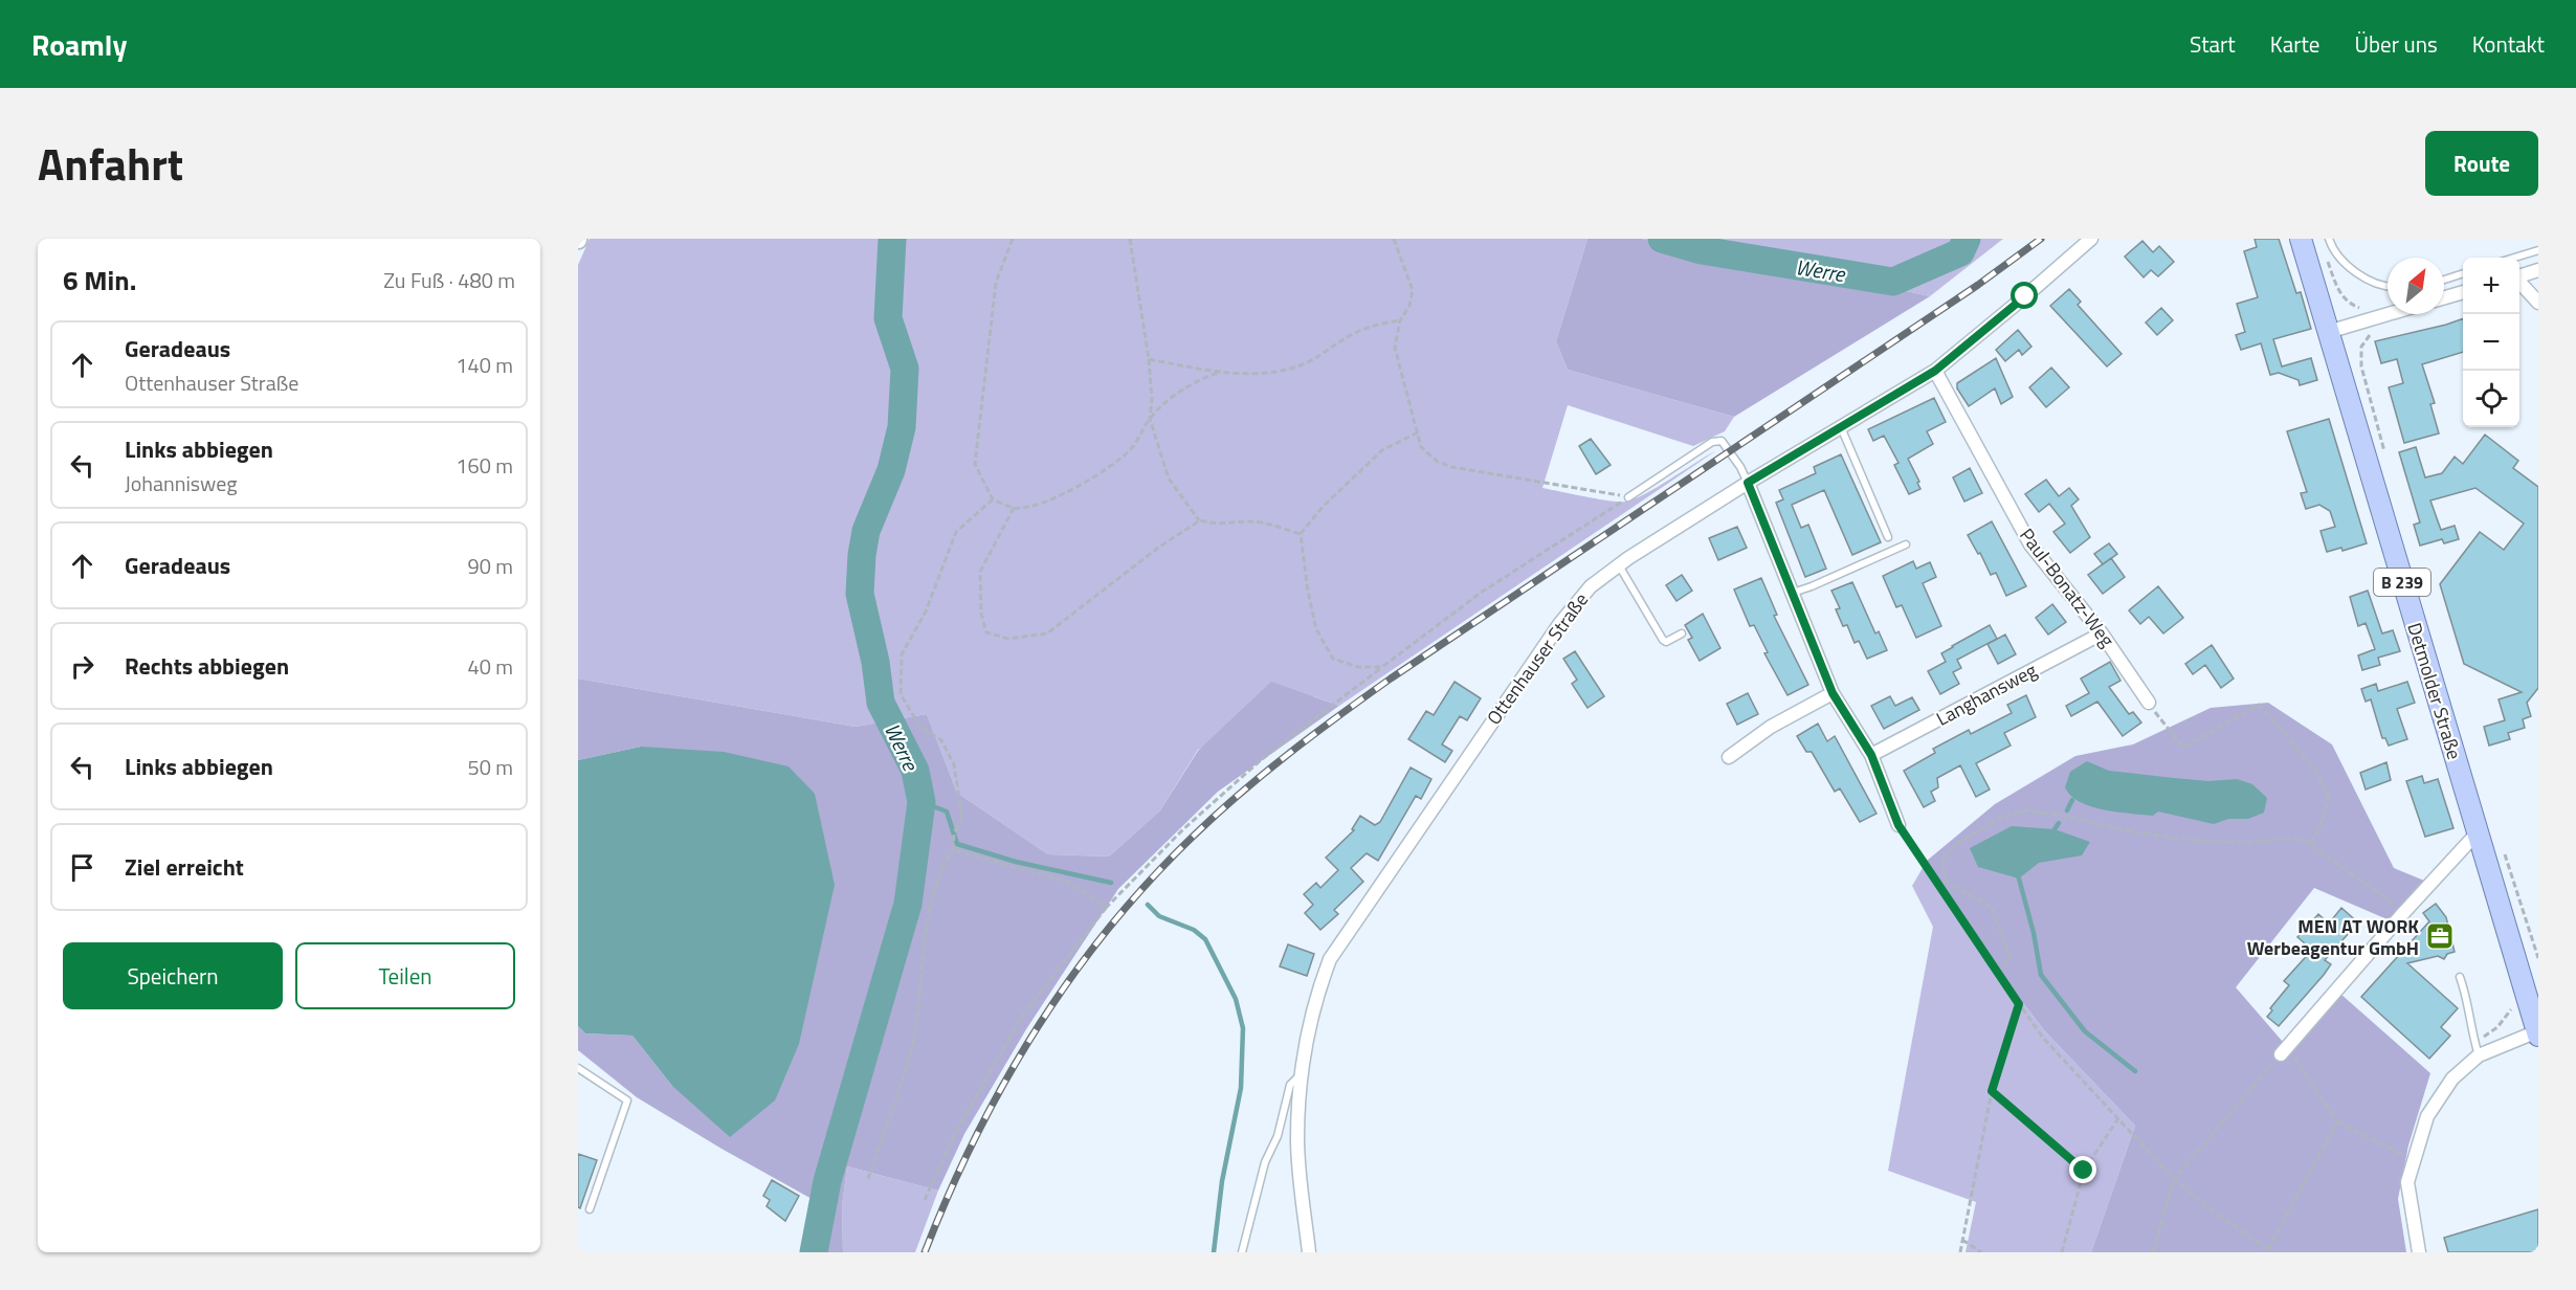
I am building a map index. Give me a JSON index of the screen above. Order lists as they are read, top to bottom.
{
  "streets": {
    "main road": ["B 239", "Detmolder Straße"],
    "street": ["Paul-Bonatz-Weg", "Ottenhauser Straße", "Langhansweg"]
  },
  "crossings": [
    ["Paul-Bonatz-Weg", "Ottenhauser Straße"],
    ["Paul-Bonatz-Weg", "Langhansweg"]
  ],
  "water": ["Werre"],
  "places": {
    "office": ["MEN AT WORK Werbeagentur GmbH"]
  },
  "north": "top right",
  "page": {
    "header": "Roamly",
    "nav": [
      "Start",
      "Karte",
      "Über uns",
      "Kontakt"
    ],
    "title": "Anfahrt",
    "buttons": [
      "Route",
      ["Speichern", "Teilen"]
    ],
    "heading": ["6 Min.", "Zu Fuß · 480 m"],
    "map_buttons": ["+", "−"],
    "list": [
      ["Geradeaus", "Ottenhauser Straße", "140 m"],
      ["Links abbiegen", "Johannisweg", "160 m"],
      ["Geradeaus", "90 m"],
      ["Rechts abbiegen", "40 m"],
      ["Links abbiegen", "50 m"],
      "Ziel erreicht"
    ]
  }
}
